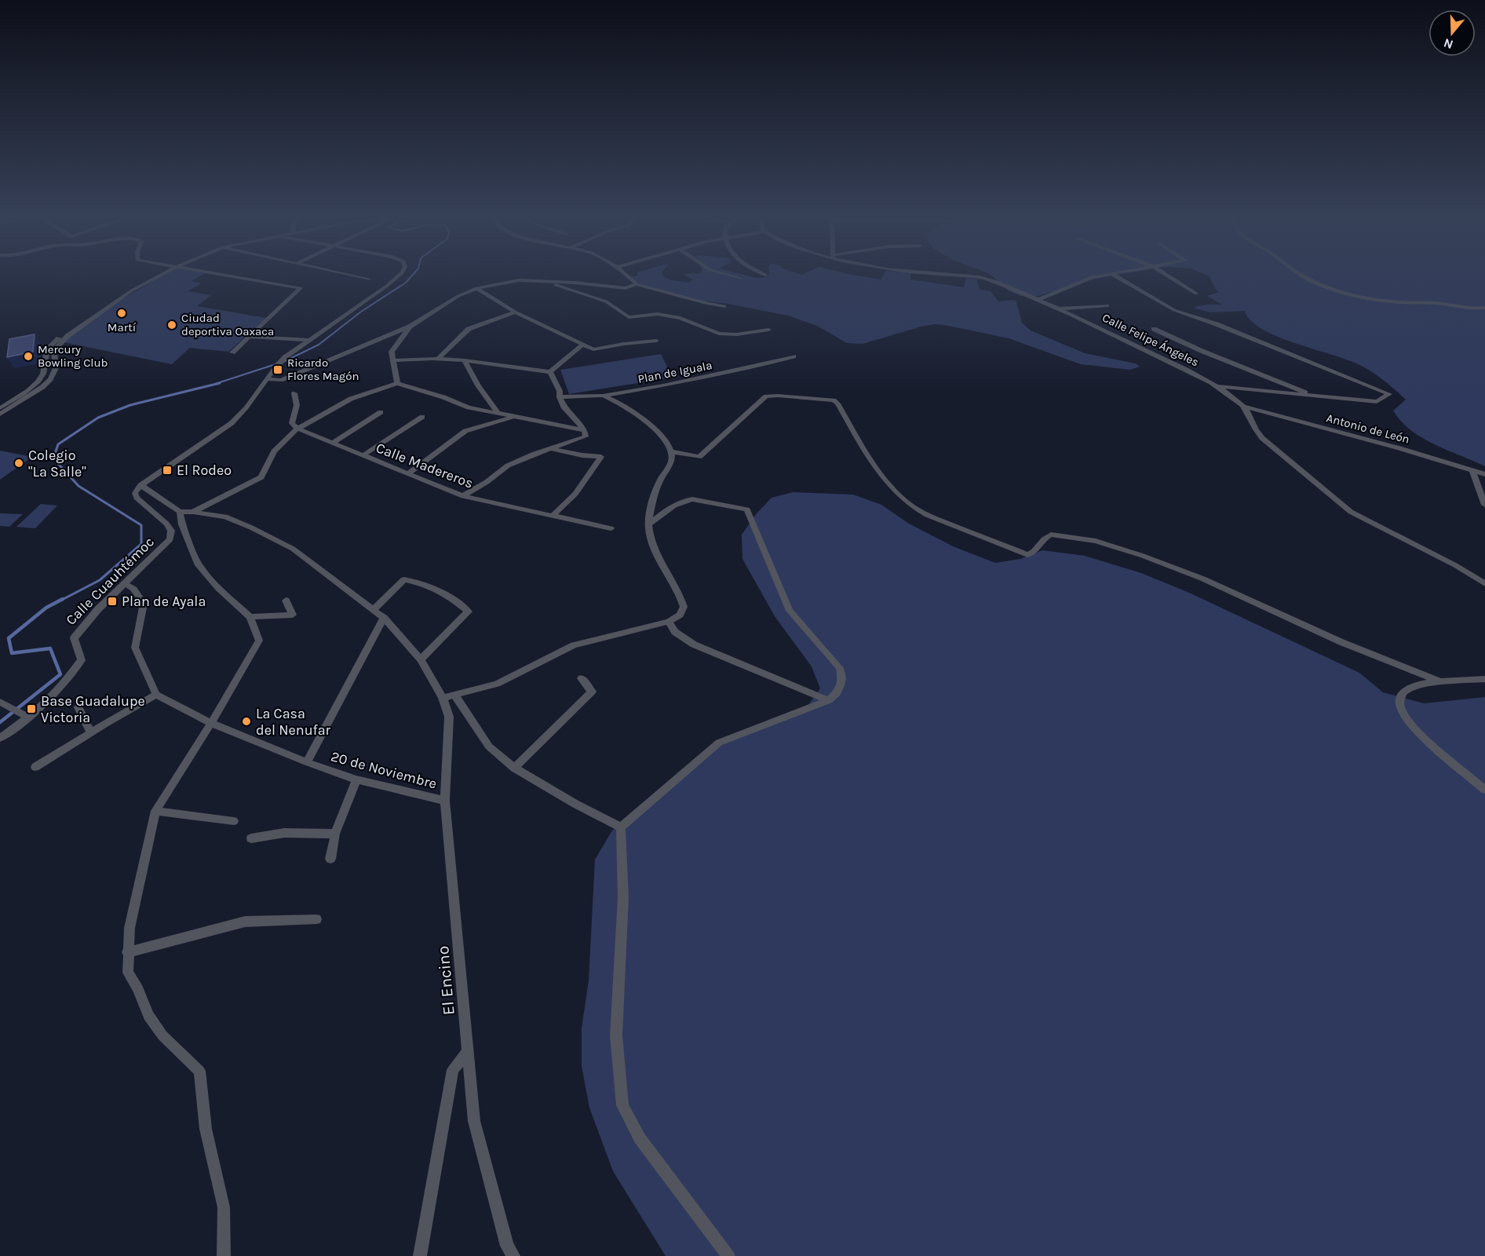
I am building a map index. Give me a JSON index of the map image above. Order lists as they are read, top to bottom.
{
  "streets": {
    "street": [
      "Calle Felipe Ángeles",
      "Plan de Iguala",
      "Antonio de León",
      "Calle Madereros",
      "Calle Cuauhtémoc",
      "20 de Noviembre",
      "El Encino"
    ]
  },
  "crossings": [
    ["Calle Felipe Ángeles", "Antonio de León"],
    ["20 de Noviembre", "El Encino"]
  ],
  "places": {
    "other": [
      "Martí",
      "Ciudad deportiva Oaxaca",
      "Mercury Bowling Club",
      "Colegio \"La Salle\"",
      "La Casa del Nenufar"
    ],
    "transit": [
      "Ricardo Flores Magón",
      "El Rodeo",
      "Plan de Ayala",
      "Base Guadalupe Victoria"
    ]
  },
  "north": "bottom"
}
